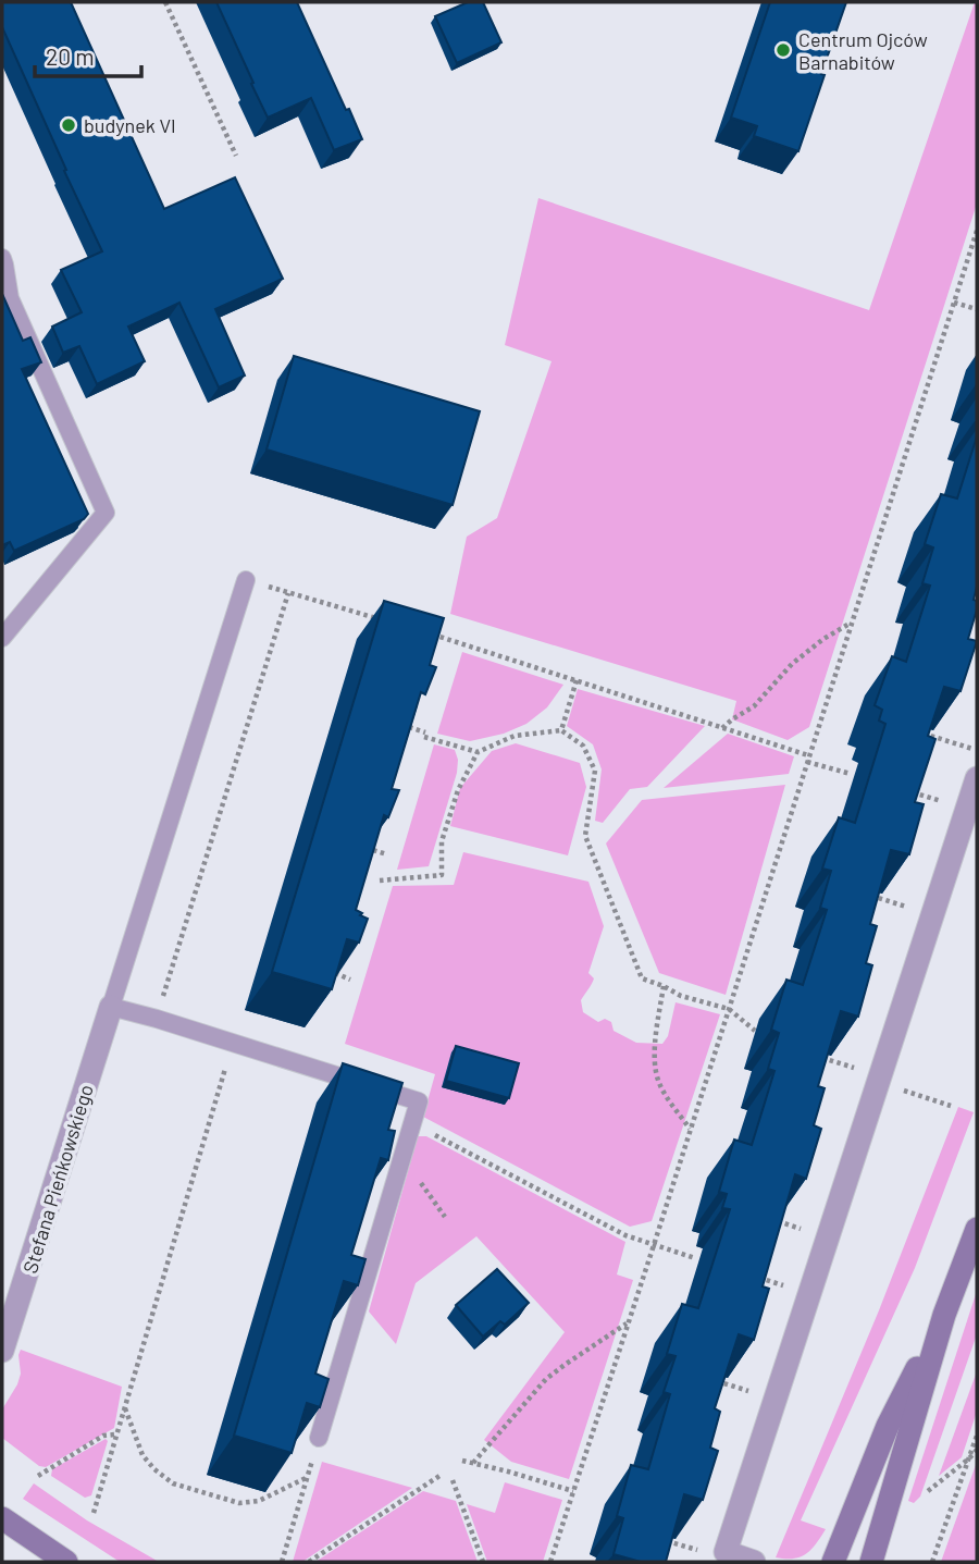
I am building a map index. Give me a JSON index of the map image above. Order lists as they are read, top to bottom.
{
  "streets": {
    "street": ["Stefana Pieńkowskiego"]
  },
  "places": ["Centrum Ojców Barnabitów", "budynek VI"],
  "scale_bar": "20 m"
}
